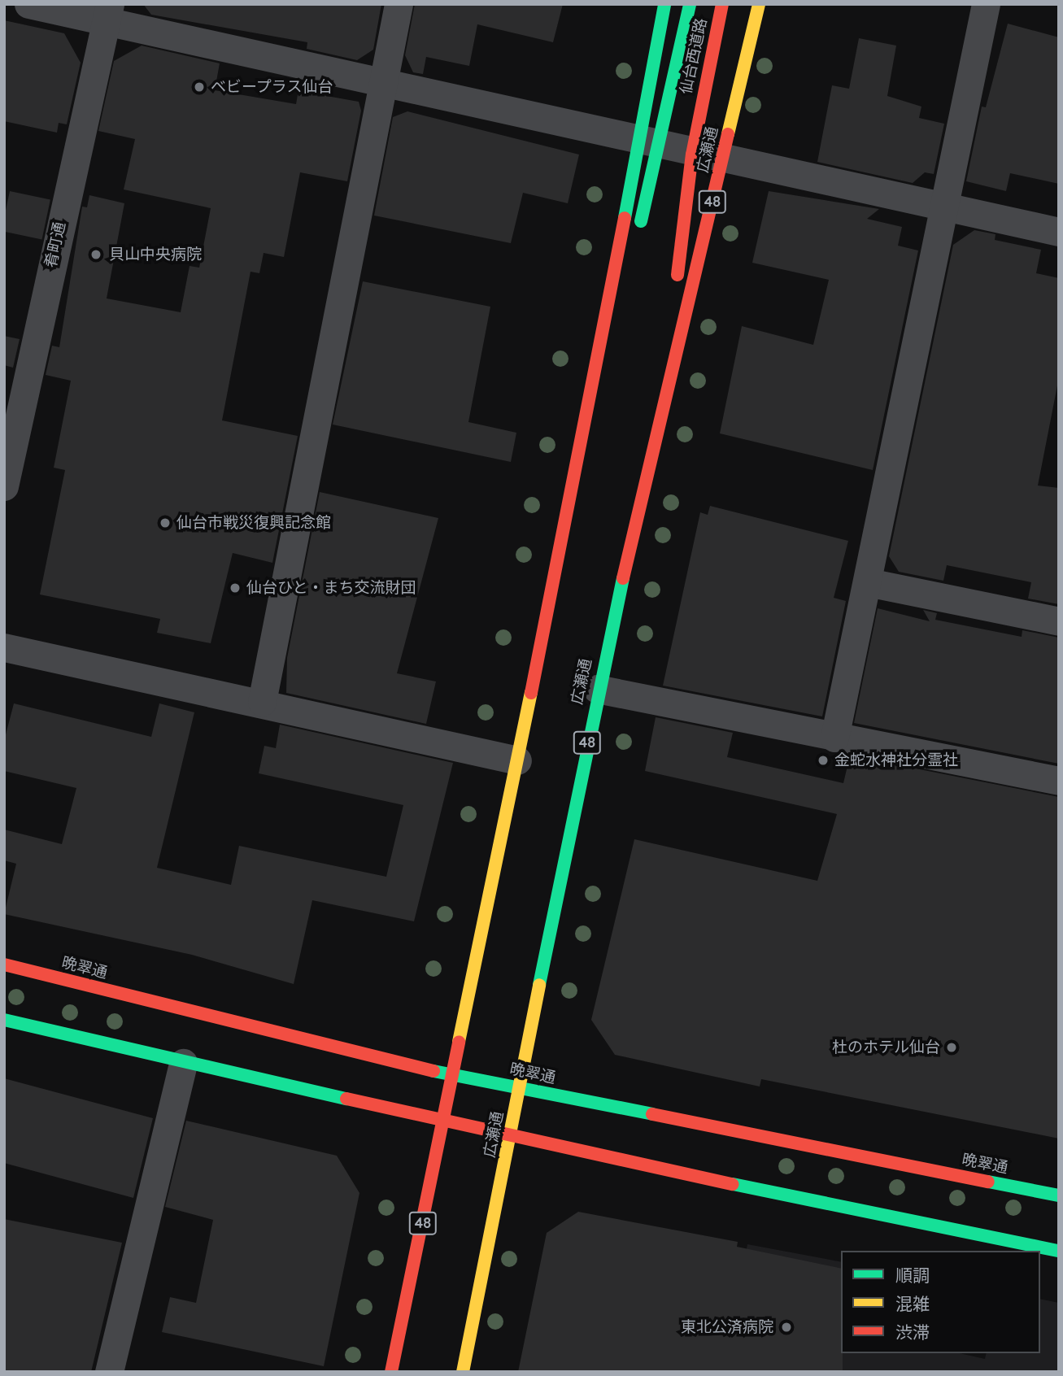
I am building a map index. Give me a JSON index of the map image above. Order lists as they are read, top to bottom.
{
  "streets": {
    "main road": [
      "仙台西道路",
      "広瀬通",
      "48",
      "晩翠通"
    ],
    "street": ["肴町通"]
  },
  "crossings": [
    ["仙台西道路", "48"],
    ["広瀬通", "48"],
    ["広瀬通", "晩翠通"],
    ["48", "晩翠通"]
  ],
  "places": [
    "ベビープラス仙台",
    "貝山中央病院",
    "仙台市戦災復興記念館",
    "仙台ひと・まち交流財団",
    "金蛇水神社分霊社",
    "杜のホテル仙台",
    "東北公済病院"
  ],
  "legend": ["順調", "混雑", "渋滞"]
}
